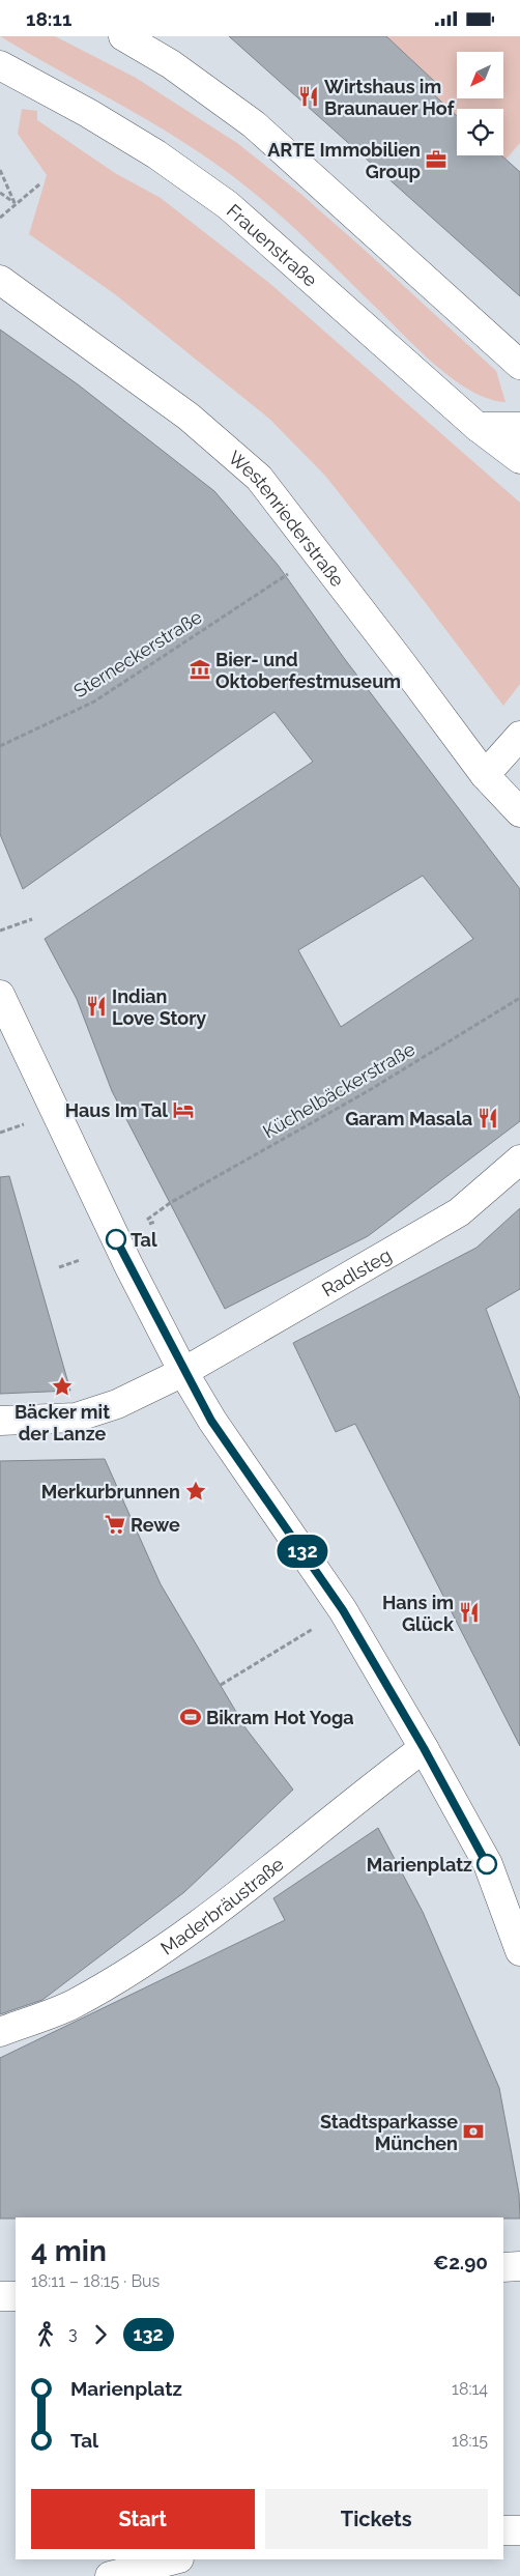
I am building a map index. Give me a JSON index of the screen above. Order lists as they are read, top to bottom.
{
  "streets": {
    "street": [
      "Frauenstraße",
      "Westenriederstraße",
      "Radlsteg",
      "Maderbräustraße"
    ],
    "path": ["Sterneckerstraße", "Küchelbäckerstraße"]
  },
  "places": {
    "restaurant": [
      "Wirtshaus im Braunauer Hof",
      "Indian Love Story",
      "Garam Masala",
      "Hans im Glück"
    ],
    "office": ["ARTE Immobilien Group"],
    "museum": ["Bier- und Oktoberfestmuseum"],
    "hotel": ["Haus Im Tal"],
    "other": ["Tal", "Marienplatz"],
    "place": ["Bäcker mit der Lanze", "Merkurbrunnen"],
    "supermarket": ["Rewe"],
    "sports": ["Bikram Hot Yoga"],
    "bank": ["Stadtsparkasse München"]
  },
  "lines": ["bus line 132"],
  "north": "bottom left",
  "page": {
    "status": "18:11",
    "on_map": "132",
    "heading": ["4 min", "18:11 – 18:15 · Bus", "€2.90"],
    "legs": ["3", "132"],
    "list": [
      {
        "name": "Marienplatz",
        "value": "18:14"
      },
      {
        "name": "Tal",
        "value": "18:15"
      }
    ],
    "buttons": ["Start", "Tickets"]
  }
}
